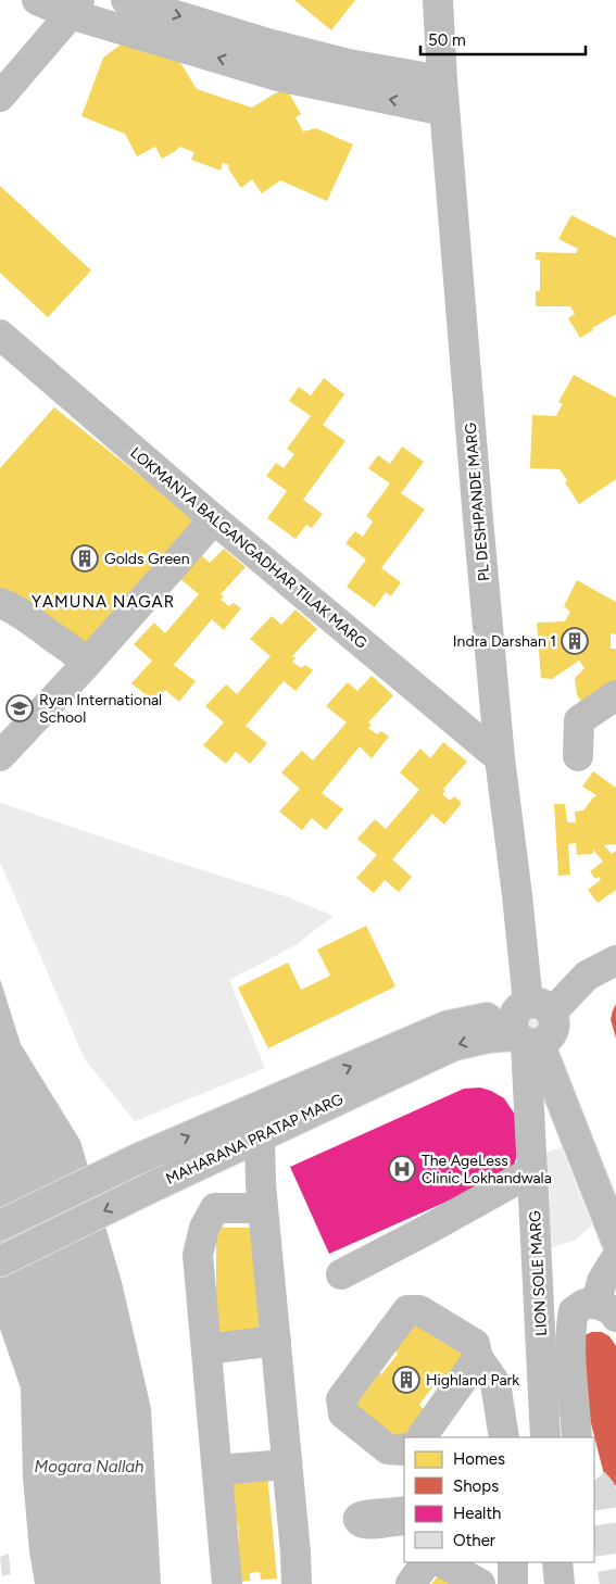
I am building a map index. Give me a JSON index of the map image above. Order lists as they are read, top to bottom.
{
  "streets": {
    "street": [
      "PL DESHPANDE MARG",
      "LOKMANYA BALGANGADHAR TILAK MARG",
      "MAHARANA PRATAP MARG",
      "LION SOLE MARG"
    ]
  },
  "crossings": [
    ["PL DESHPANDE MARG", "LOKMANYA BALGANGADHAR TILAK MARG"],
    ["PL DESHPANDE MARG", "MAHARANA PRATAP MARG"],
    ["PL DESHPANDE MARG", "LION SOLE MARG"],
    ["MAHARANA PRATAP MARG", "LION SOLE MARG"]
  ],
  "districts": ["YAMUNA NAGAR"],
  "water": ["Mogara Nallah"],
  "places": {
    "building": ["Golds Green", "Indra Darshan 1", "Highland Park"],
    "school or university": ["Ryan International School"],
    "hospital": ["The AgeLess Clinic Lokhandwala"]
  },
  "legend": [
    "Homes",
    "Shops",
    "Health",
    "Other"
  ],
  "scale_bar": "50 m"
}
